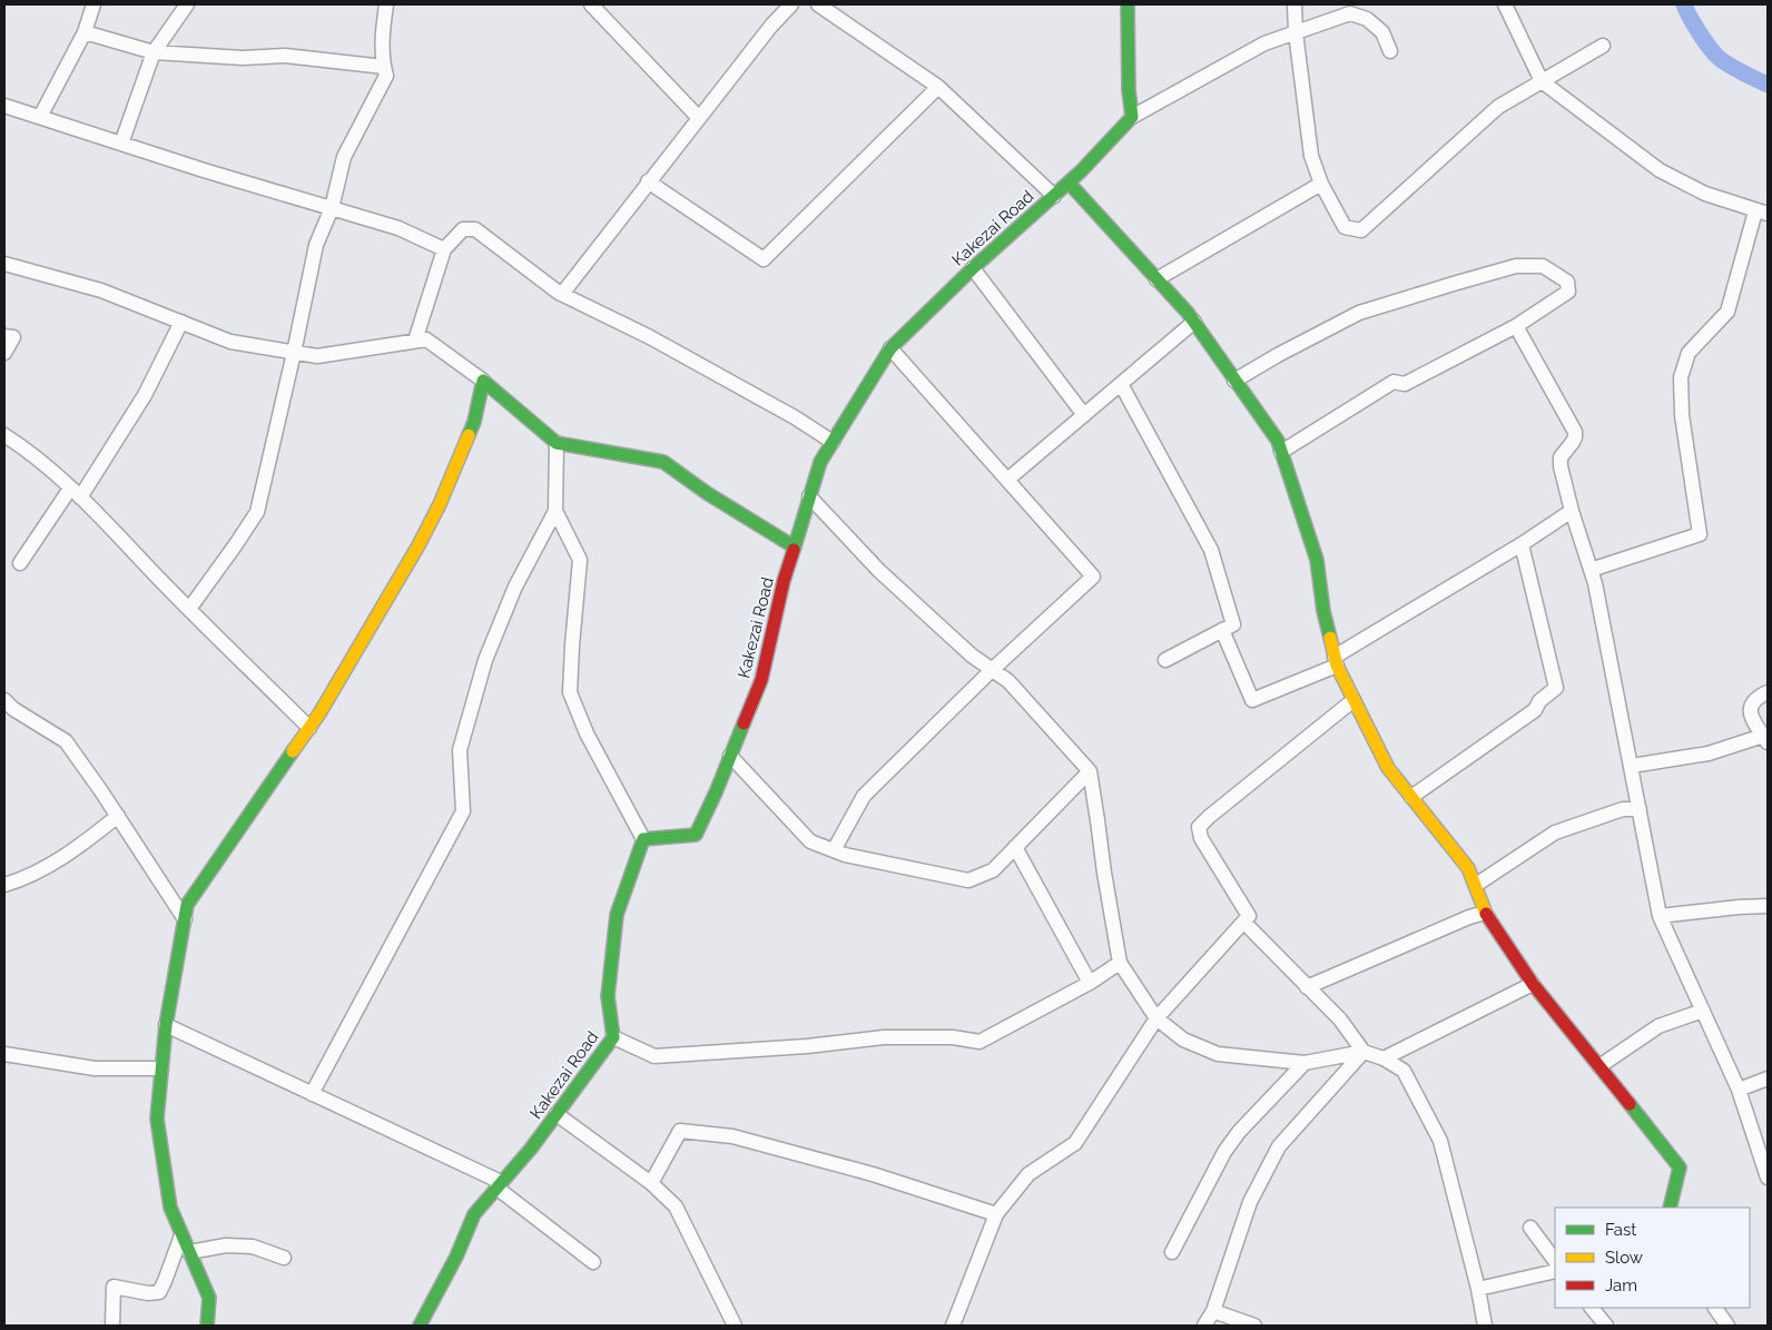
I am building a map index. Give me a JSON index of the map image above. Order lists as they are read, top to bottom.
{
  "streets": {
    "street": ["Kakezai Road"]
  },
  "legend": ["Fast", "Slow", "Jam"]
}
